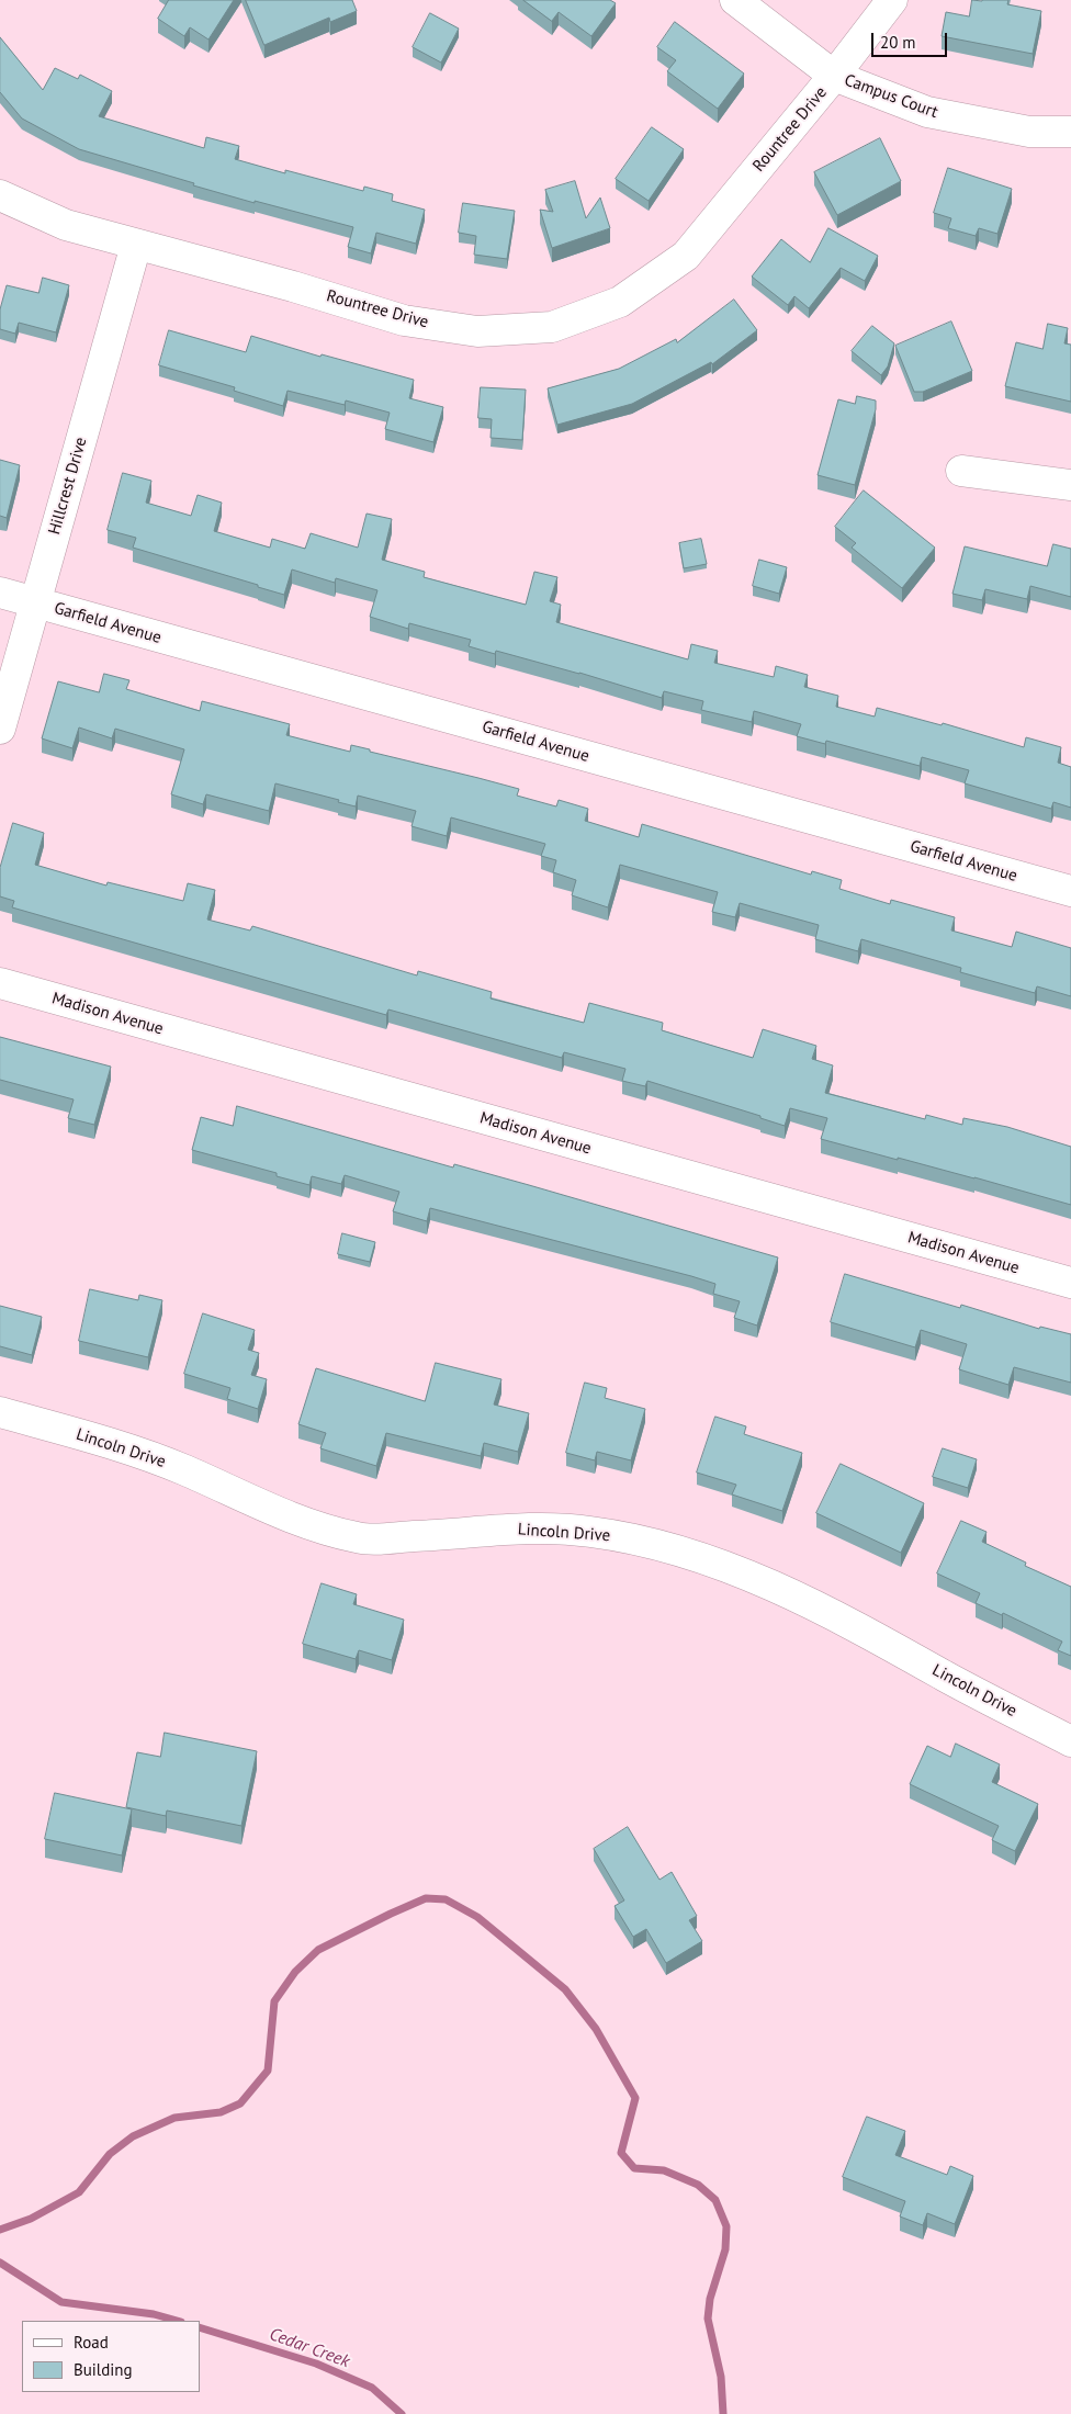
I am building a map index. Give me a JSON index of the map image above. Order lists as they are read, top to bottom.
{
  "streets": {
    "street": [
      "Campus Court",
      "Rountree Drive",
      "Hillcrest Drive",
      "Garfield Avenue",
      "Madison Avenue",
      "Lincoln Drive"
    ]
  },
  "crossings": [
    ["Campus Court", "Rountree Drive"],
    ["Rountree Drive", "Hillcrest Drive"],
    ["Hillcrest Drive", "Garfield Avenue"]
  ],
  "water": ["Cedar Creek"],
  "legend": ["Road", "Building"],
  "scale_bar": "20 m"
}
